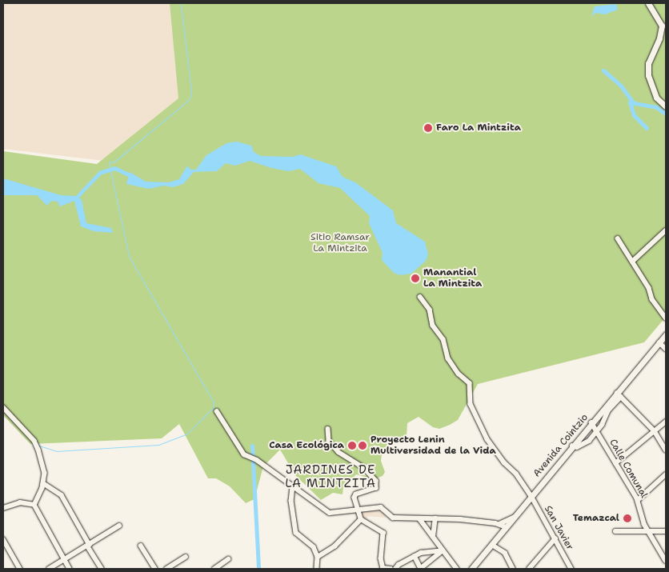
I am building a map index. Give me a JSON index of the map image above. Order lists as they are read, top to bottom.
{
  "streets": {
    "main road": ["Avenida Cointzio"],
    "street": ["Calle Comunal", "San Javier"]
  },
  "crossings": [
    ["Avenida Cointzio", "Calle Comunal"],
    ["Avenida Cointzio", "San Javier"]
  ],
  "districts": ["JARDINES DE LA MINTZITA"],
  "parks": ["Sitio Ramsar La Mintzita"],
  "places": [
    "Faro La Mintzita",
    "Manantial La Mintzita",
    "Casa Ecológica",
    "Proyecto Lenin Multiversidad de la Vida",
    "Temazcal"
  ]
}
